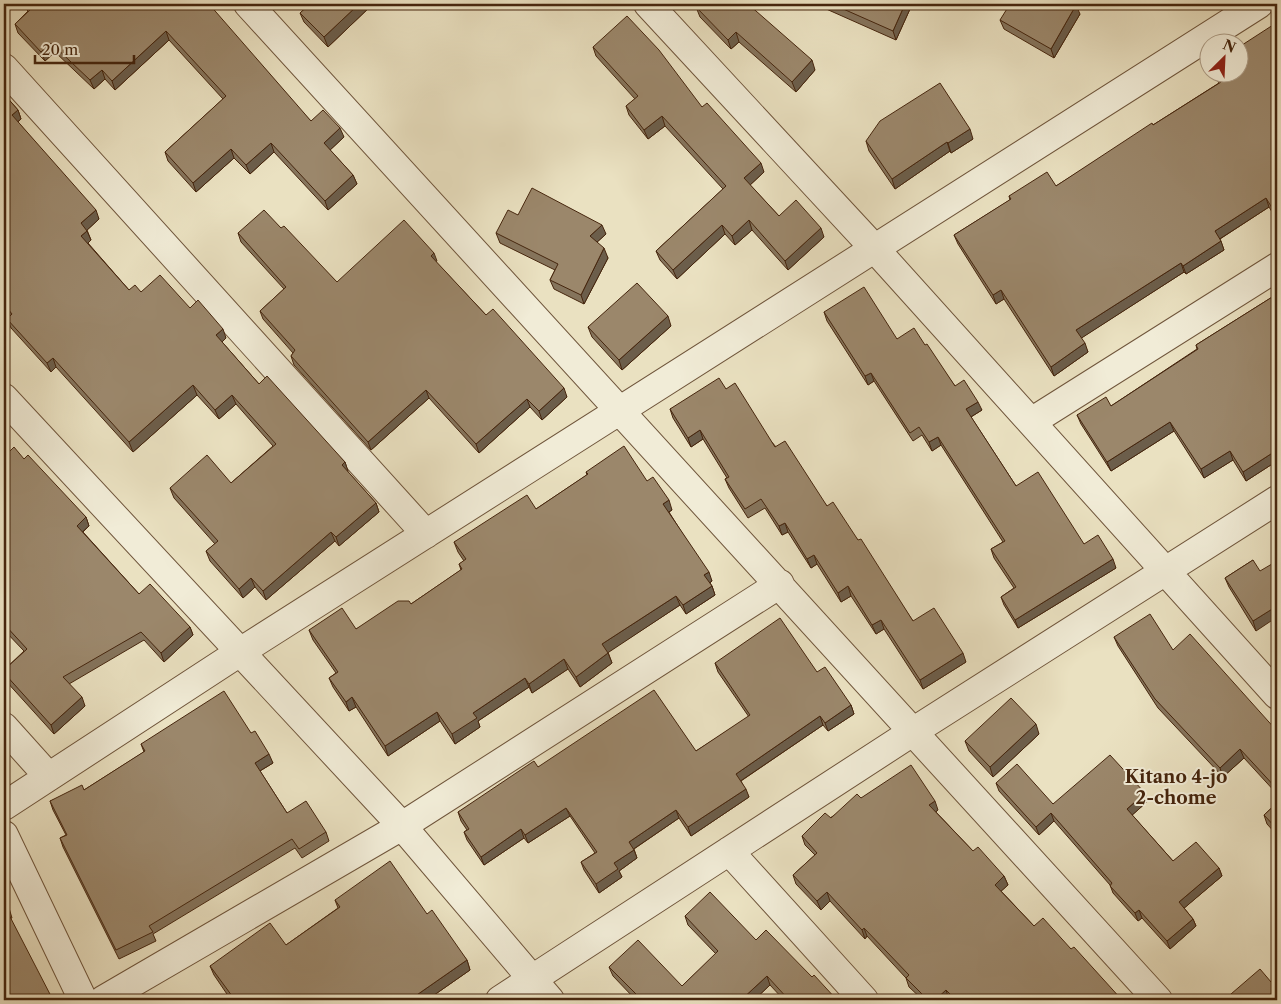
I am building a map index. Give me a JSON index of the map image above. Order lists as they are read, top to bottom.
{
  "districts": ["Kitano 4-jo 2-chome"],
  "scale_bar": "20 m",
  "north": "top right"
}
